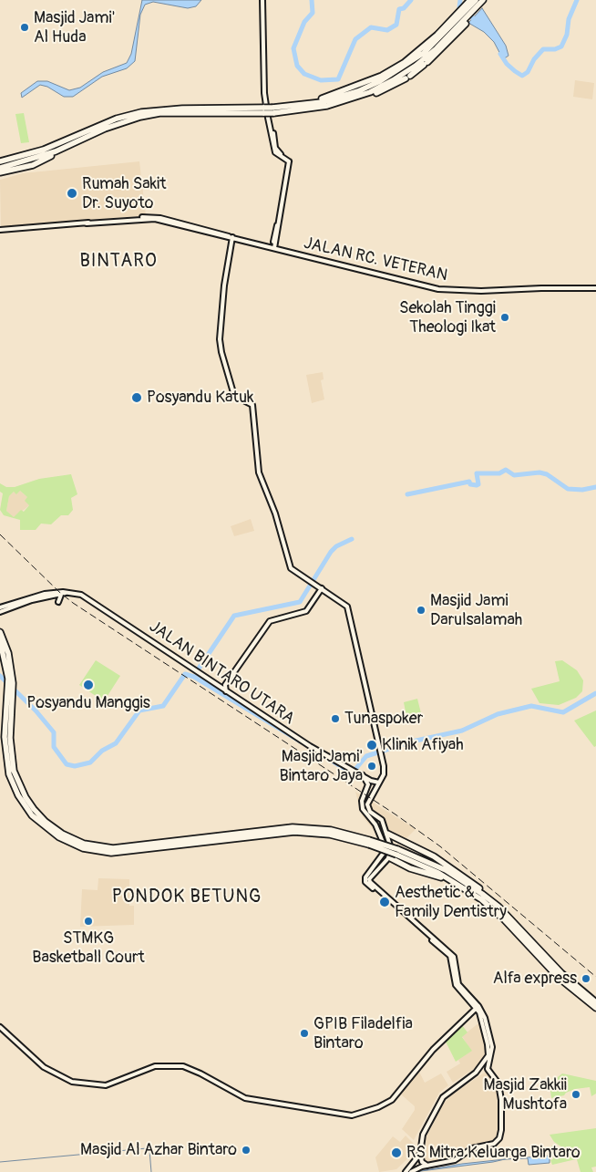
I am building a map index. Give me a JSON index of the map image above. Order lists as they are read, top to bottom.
{
  "streets": {
    "main road": ["JALAN RC. VETERAN", "JALAN BINTARO UTARA"]
  },
  "districts": ["BINTARO", "PONDOK BETUNG"],
  "places": [
    "Masjid Jami' Al Huda",
    "Rumah Sakit Dr. Suyoto",
    "Sekolah Tinggi Theologi Ikat",
    "Posyandu Katuk",
    "Masjid Jami Darulsalamah",
    "Posyandu Manggis",
    "Tunaspoker",
    "Klinik Afiyah",
    "Masjid Jami' Bintaro Jaya",
    "Aesthetic & Family Dentistry",
    "STMKG Basketball Court",
    "Alfa express",
    "GPIB Filadelfia Bintaro",
    "Masjid Zakkii Mushtofa",
    "Masjid Al Azhar Bintaro",
    "RS Mitra Keluarga Bintaro"
  ]
}
